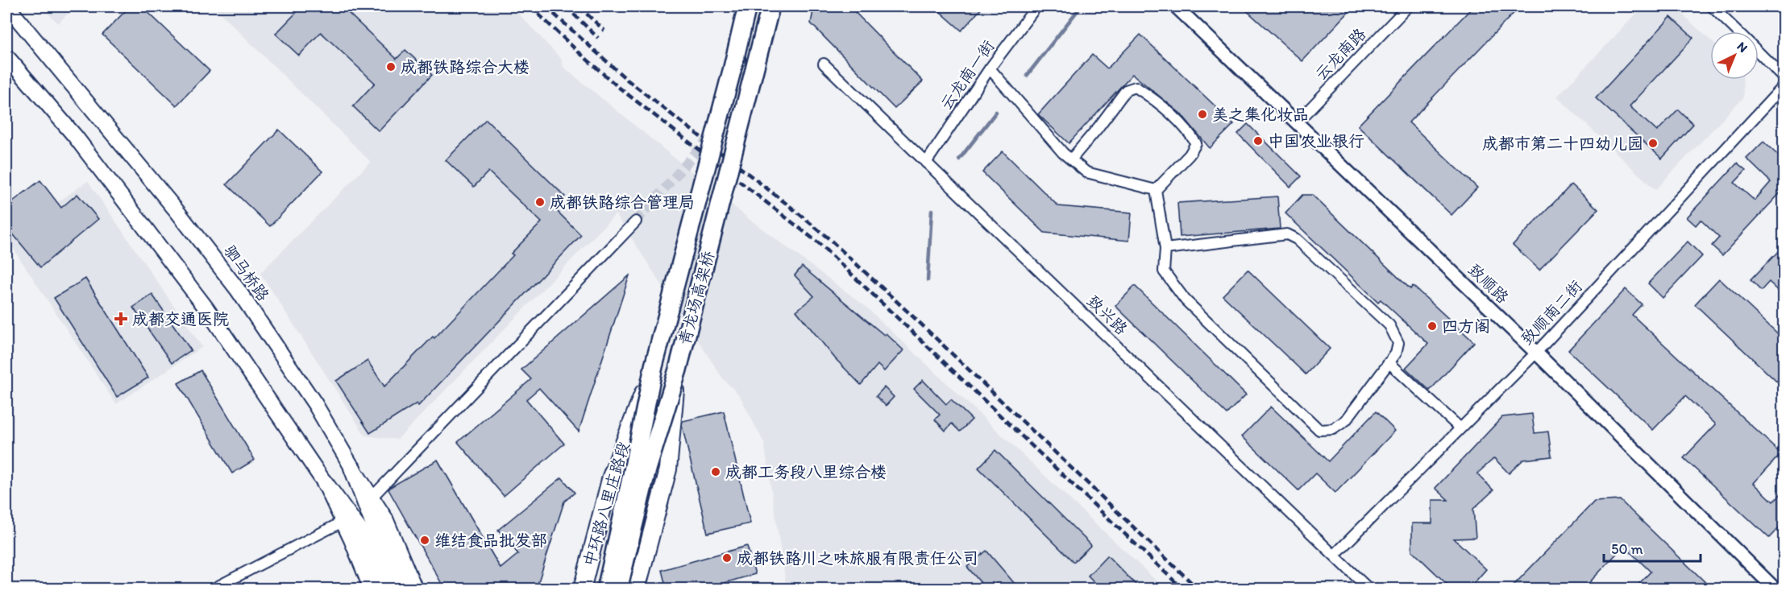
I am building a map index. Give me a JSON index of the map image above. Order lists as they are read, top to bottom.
{
  "streets": {
    "highway": ["青龙场高架桥"],
    "main road": ["驷马桥路", "中环路八里庄路段"],
    "street": [
      "云龙南路",
      "云龙南一街",
      "致顺路",
      "致顺南二街",
      "致兴路"
    ]
  },
  "crossings": [
    ["云龙南路", "致顺路"],
    ["云龙南一街", "致兴路"],
    ["致顺路", "致顺南二街"],
    ["青龙场高架桥", "中环路八里庄路段"],
    ["致顺南二街", "致兴路"]
  ],
  "places": {
    "other": [
      "成都铁路综合大楼",
      "美之集化妆品",
      "中国农业银行",
      "成都市第二十四幼儿园",
      "成都铁路综合管理局",
      "四方阁",
      "成都工务段八里综合楼",
      "维结食品批发部",
      "成都铁路川之味旅服有限责任公司"
    ],
    "health": ["成都交通医院"]
  },
  "scale_bar": "50 m",
  "north": "top right"
}
